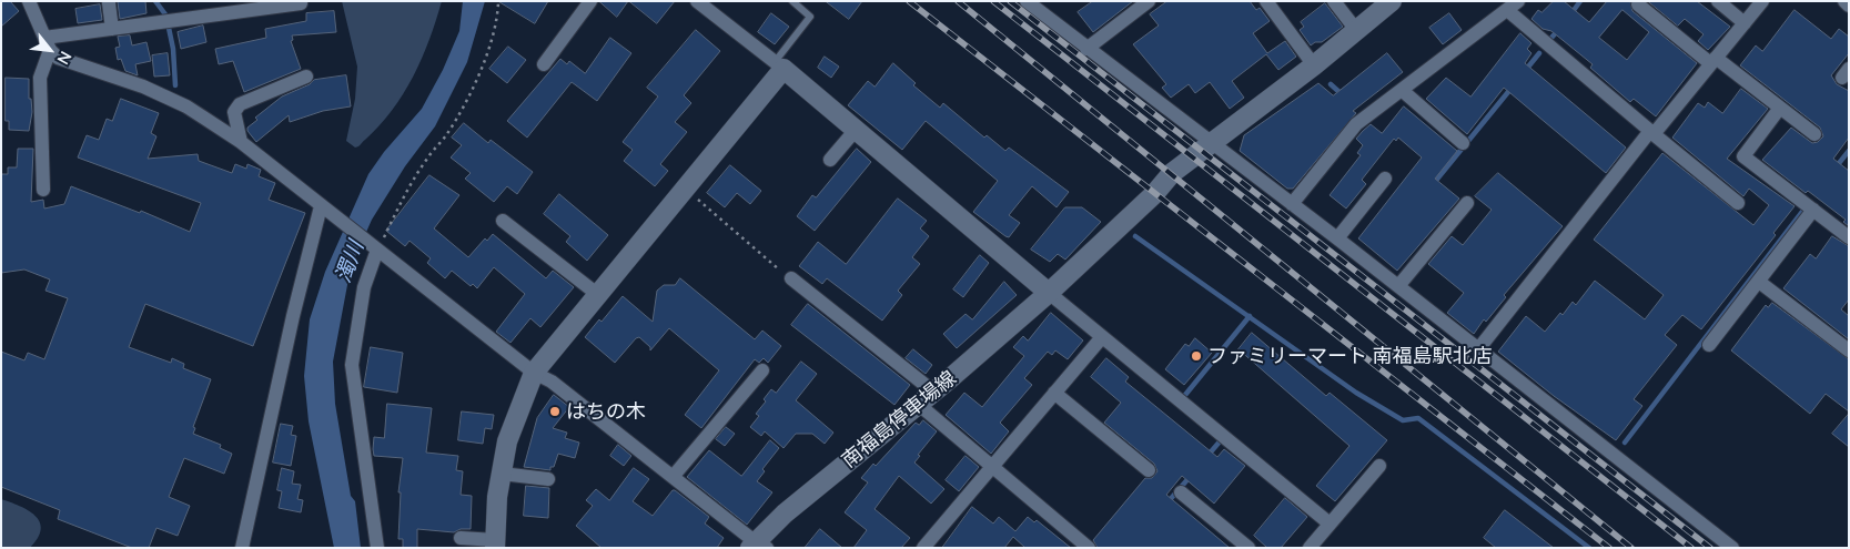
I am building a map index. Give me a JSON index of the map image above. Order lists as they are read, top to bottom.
{
  "streets": {
    "street": ["南福島停車場線"]
  },
  "water": ["濁川"],
  "places": ["ファミリーマート 南福島駅北店", "はちの木"],
  "north": "bottom right"
}
